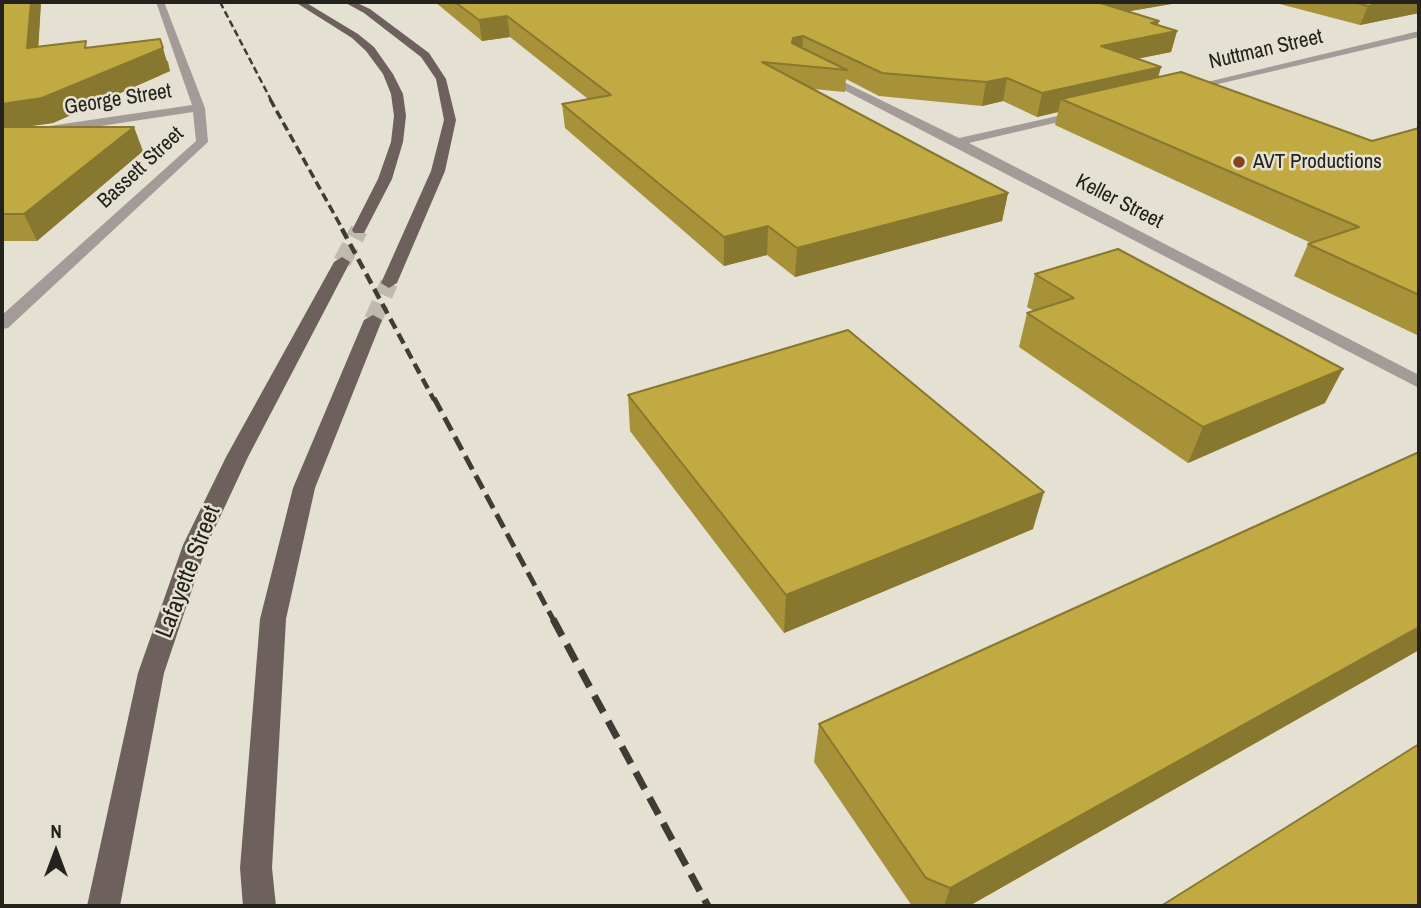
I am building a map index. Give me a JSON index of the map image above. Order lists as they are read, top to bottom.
{
  "streets": {
    "main road": ["Lafayette Street"],
    "street": [
      "Nuttman Street",
      "George Street",
      "Bassett Street",
      "Keller Street"
    ]
  },
  "crossings": [
    ["George Street", "Bassett Street"]
  ],
  "places": ["AVT Productions"],
  "north": "top"
}
